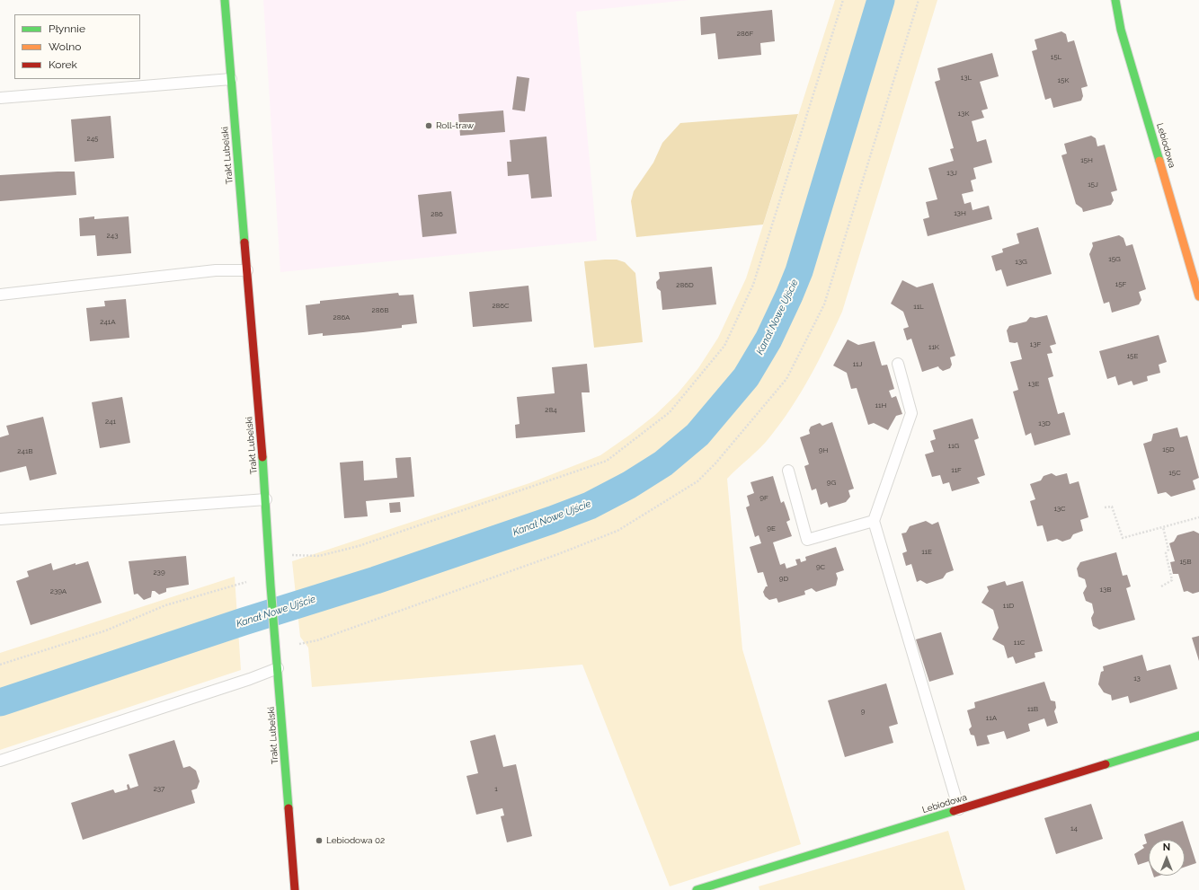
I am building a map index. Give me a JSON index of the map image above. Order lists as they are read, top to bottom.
{
  "streets": {
    "street": ["Lebiodowa", "Trakt Lubelski"]
  },
  "water": ["Kanał Nowe Ujście"],
  "places": ["Roll-traw", "Lebiodowa 02"],
  "house_numbers": [
    "286F",
    "15L",
    "13L",
    "15K",
    "13K",
    "245",
    "15H",
    "13J",
    "15J",
    "13H",
    "286",
    "243",
    "15G",
    "13G",
    "15F",
    "286D",
    "286C",
    "11L",
    "286B",
    "286A",
    "241A",
    "13F",
    "11K",
    "15E",
    "11J",
    "13E",
    "11H",
    "284",
    "241",
    "13D",
    "11G",
    "15D",
    "9H",
    "241B",
    "11F",
    "15C",
    "9G",
    "9F",
    "13C",
    "9E",
    "11E",
    "15B",
    "9C",
    "239",
    "9D",
    "13B",
    "239A",
    "11D",
    "11C",
    "13",
    "11B",
    "9",
    "11A",
    "237",
    "1",
    "14"
  ],
  "legend": ["Płynnie", "Wolno", "Korek"],
  "north": "top"
}
